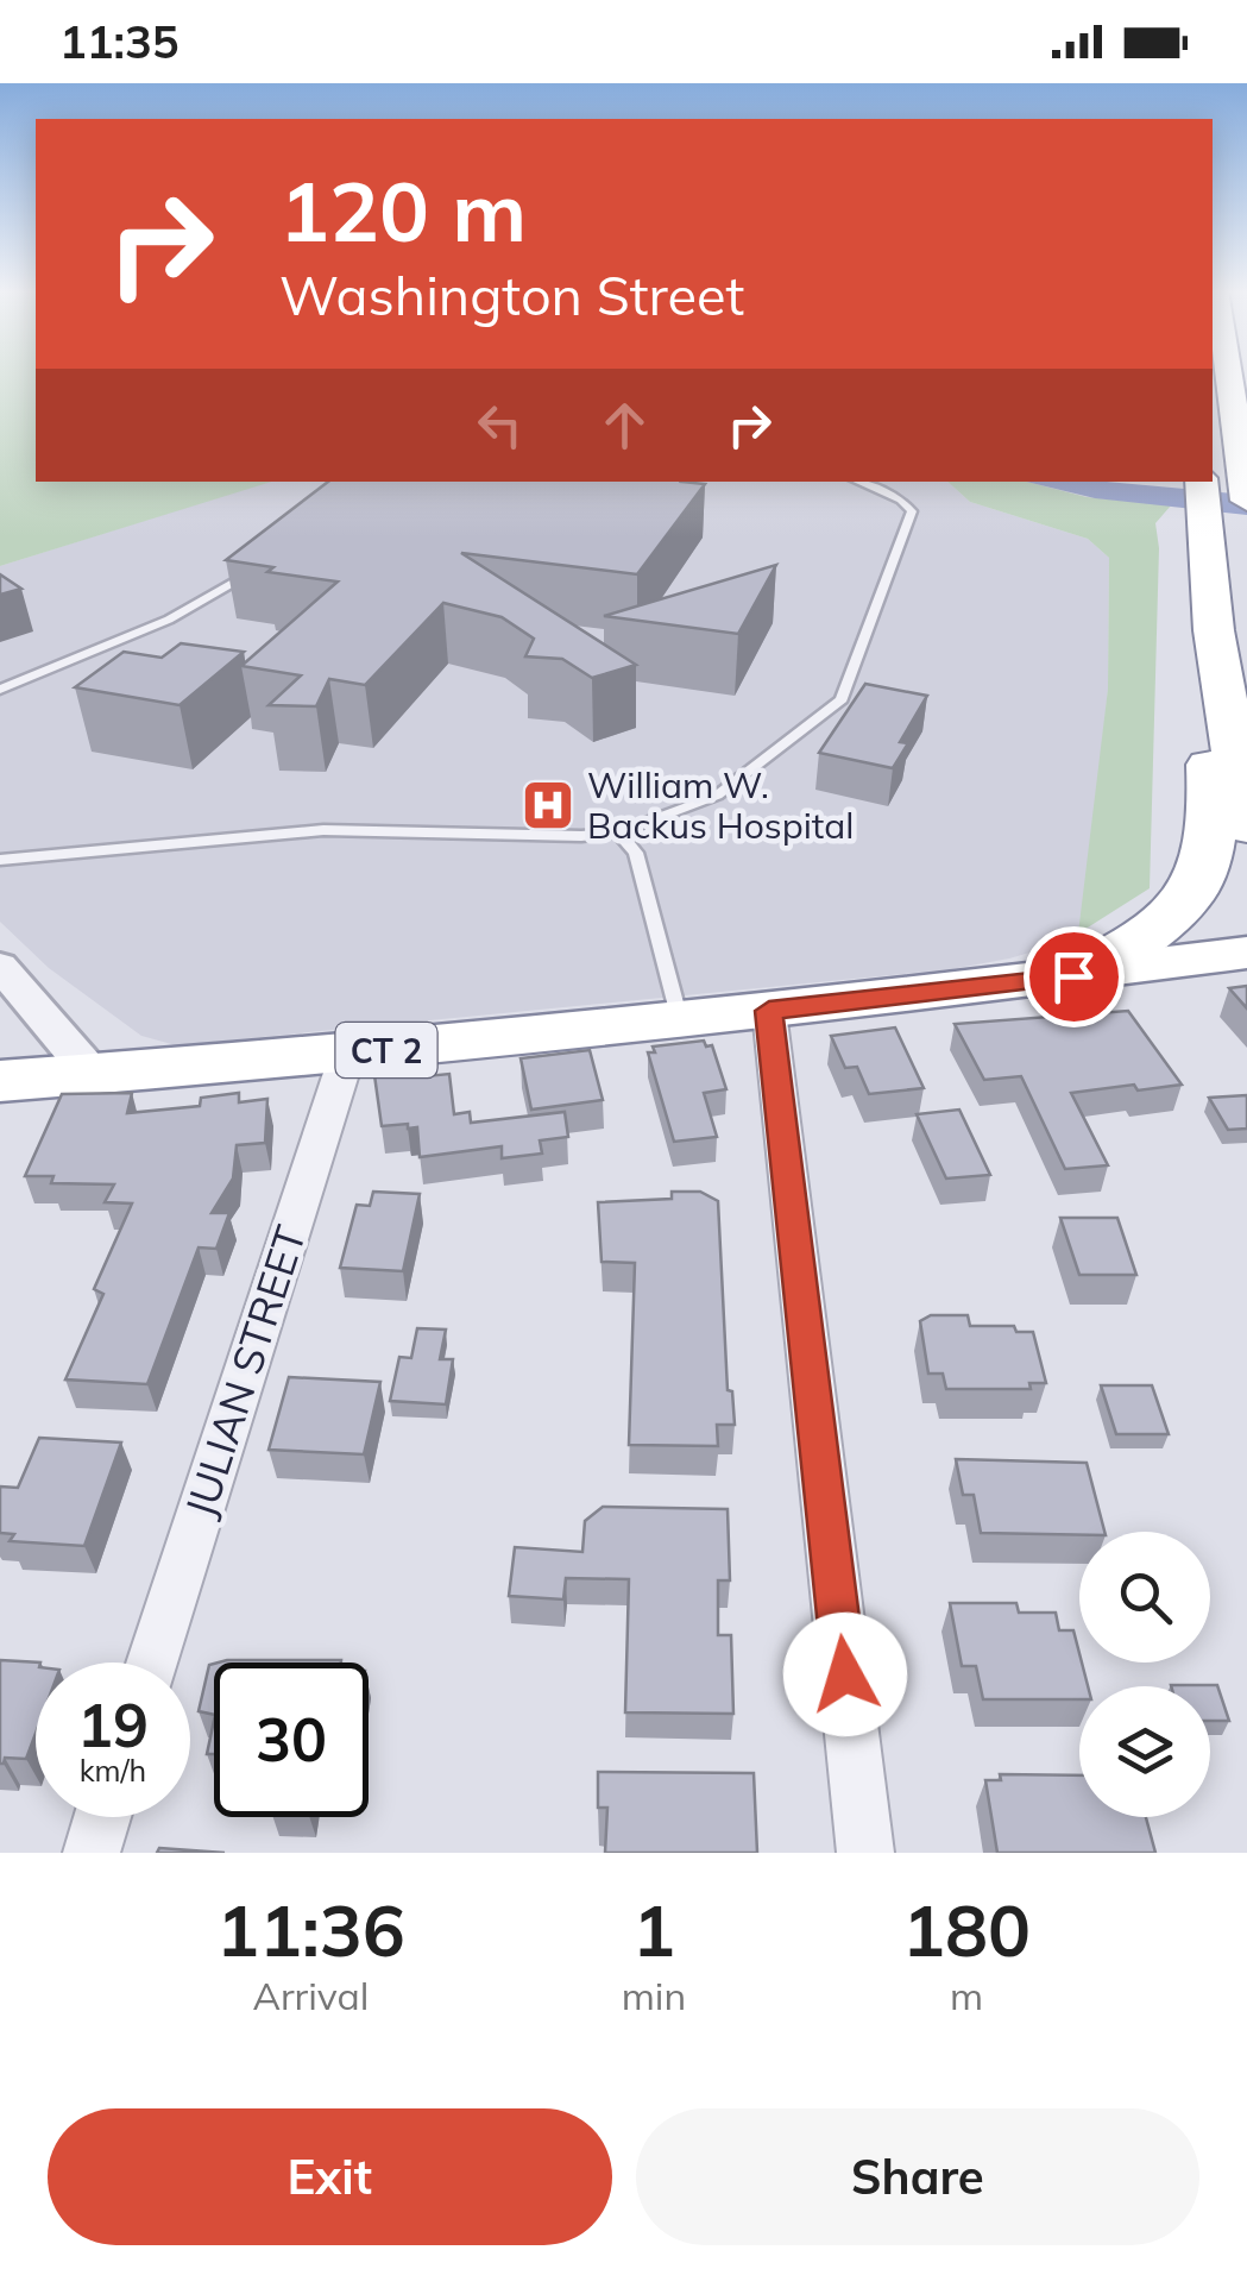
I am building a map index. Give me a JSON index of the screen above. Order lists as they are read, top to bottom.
{
  "streets": {
    "highway": ["CT 2"],
    "street": ["JULIAN STREET"]
  },
  "crossings": [
    ["CT 2", "JULIAN STREET"]
  ],
  "places": {
    "hospital": ["William W. Backus Hospital"]
  },
  "page": {
    "status": "11:35",
    "turn": ["120 m", "Washington Street"],
    "speed": "19 km/h",
    "limit": "30",
    "eta": [
      "11:36",
      "Arrival",
      "1",
      "min",
      "180",
      "m"
    ],
    "buttons": ["Exit", "Share"]
  }
}
